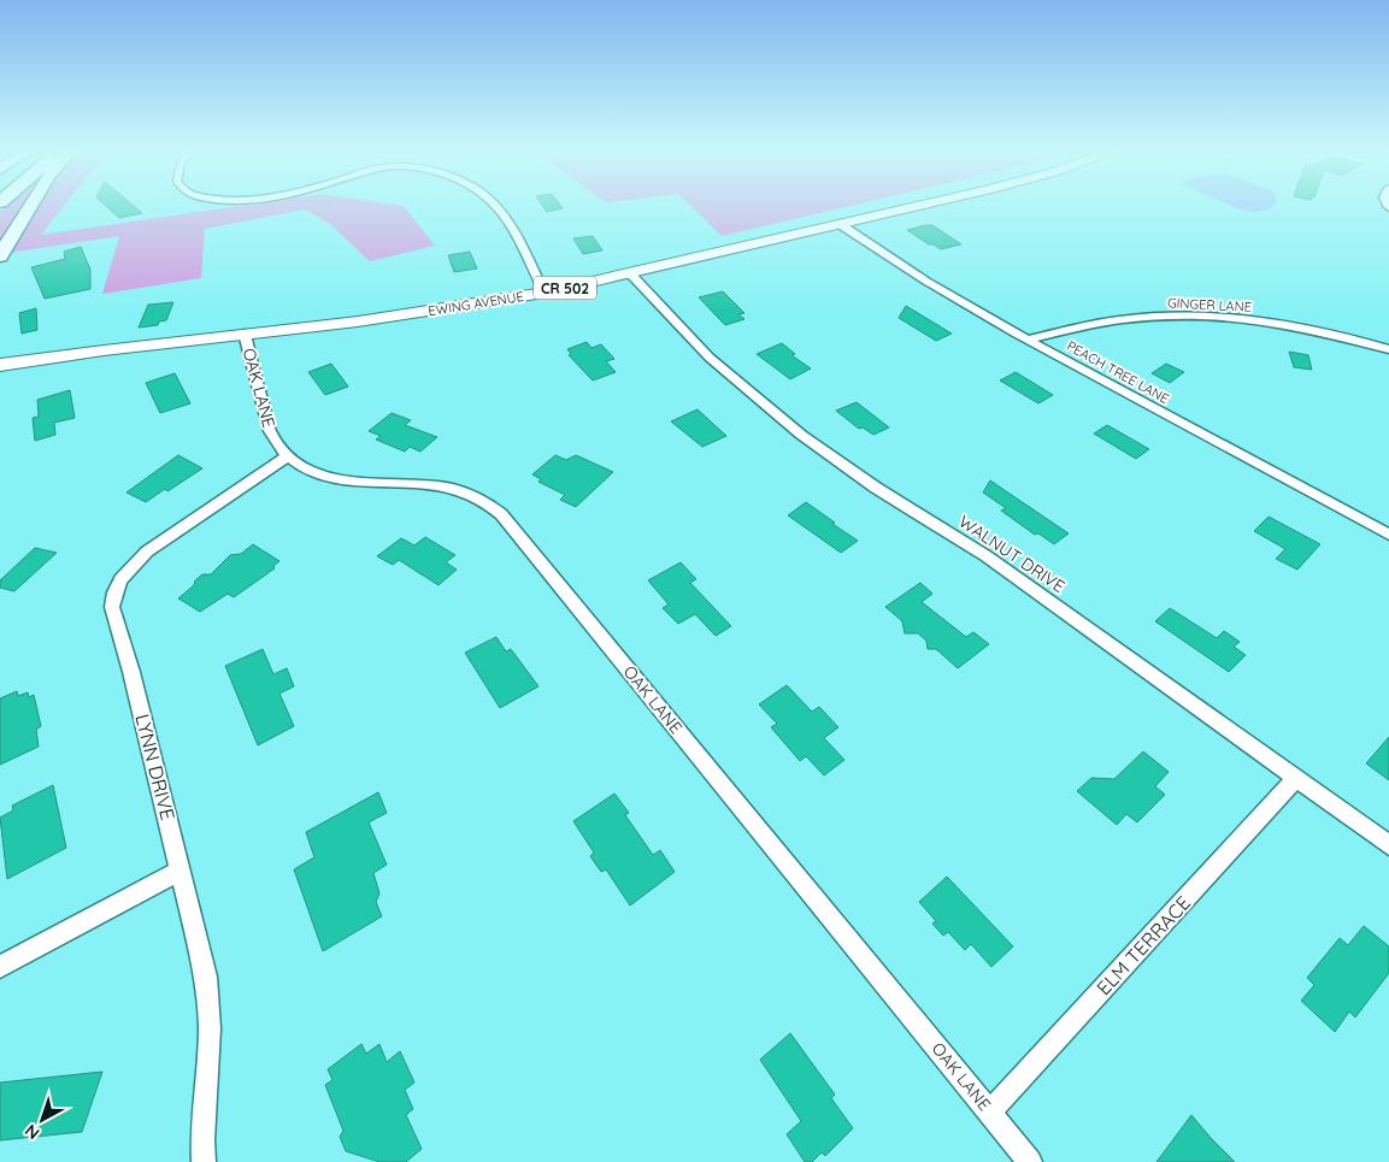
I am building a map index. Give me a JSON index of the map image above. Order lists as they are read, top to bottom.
{
  "streets": {
    "main road": ["CR 502", "EWING AVENUE"],
    "street": [
      "GINGER LANE",
      "PEACH TREE LANE",
      "OAK LANE",
      "WALNUT DRIVE",
      "LYNN DRIVE",
      "ELM TERRACE"
    ]
  },
  "crossings": [
    ["EWING AVENUE", "PEACH TREE LANE"],
    ["EWING AVENUE", "OAK LANE"],
    ["EWING AVENUE", "WALNUT DRIVE"],
    ["GINGER LANE", "PEACH TREE LANE"],
    ["OAK LANE", "LYNN DRIVE"],
    ["OAK LANE", "ELM TERRACE"],
    ["WALNUT DRIVE", "ELM TERRACE"]
  ],
  "north": "bottom left"
}
